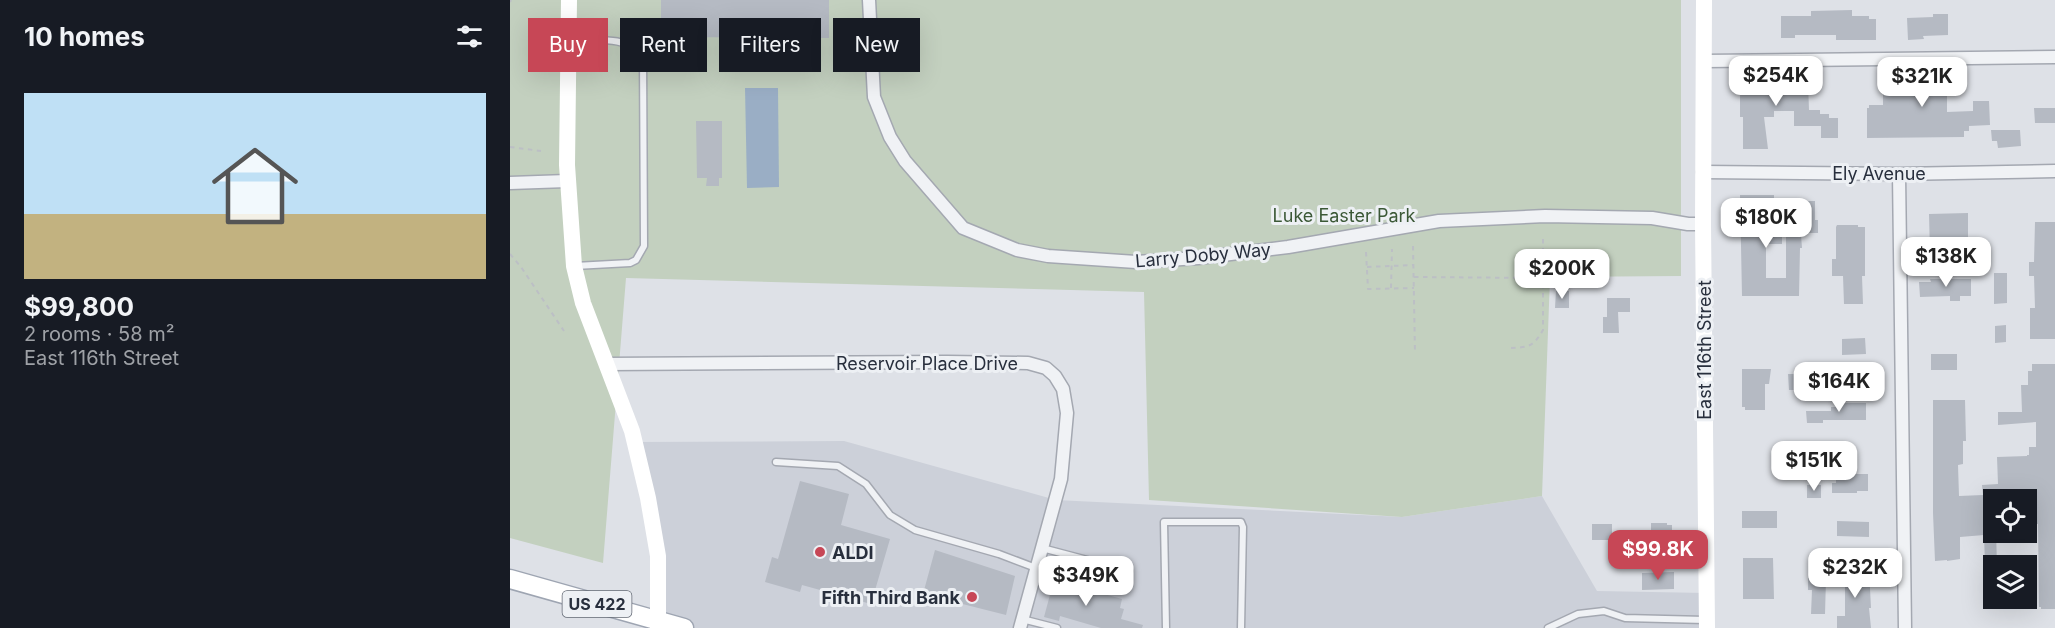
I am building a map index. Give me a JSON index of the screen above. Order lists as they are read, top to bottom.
{
  "streets": {
    "main road": ["US 422"],
    "street": [
      "Ely Avenue",
      "Larry Doby Way",
      "East 116th Street",
      "Reservoir Place Drive"
    ]
  },
  "crossings": [
    ["Ely Avenue", "East 116th Street"],
    ["Larry Doby Way", "East 116th Street"]
  ],
  "parks": ["Luke Easter Park"],
  "places": ["ALDI", "Fifth Third Bank"],
  "page": {
    "heading": "10 homes",
    "chip": [
      "Buy",
      "Rent",
      "Filters",
      "New"
    ],
    "price": [
      "$254K",
      "$321K",
      "$180K",
      "$138K",
      "$200K",
      "$164K",
      "$151K",
      "$99.8K",
      "$232K",
      "$349K"
    ],
    "list": [
      {
        "name": "$99,800",
        "note": "2 rooms · 58 m² · East 116th Street"
      }
    ]
  }
}
